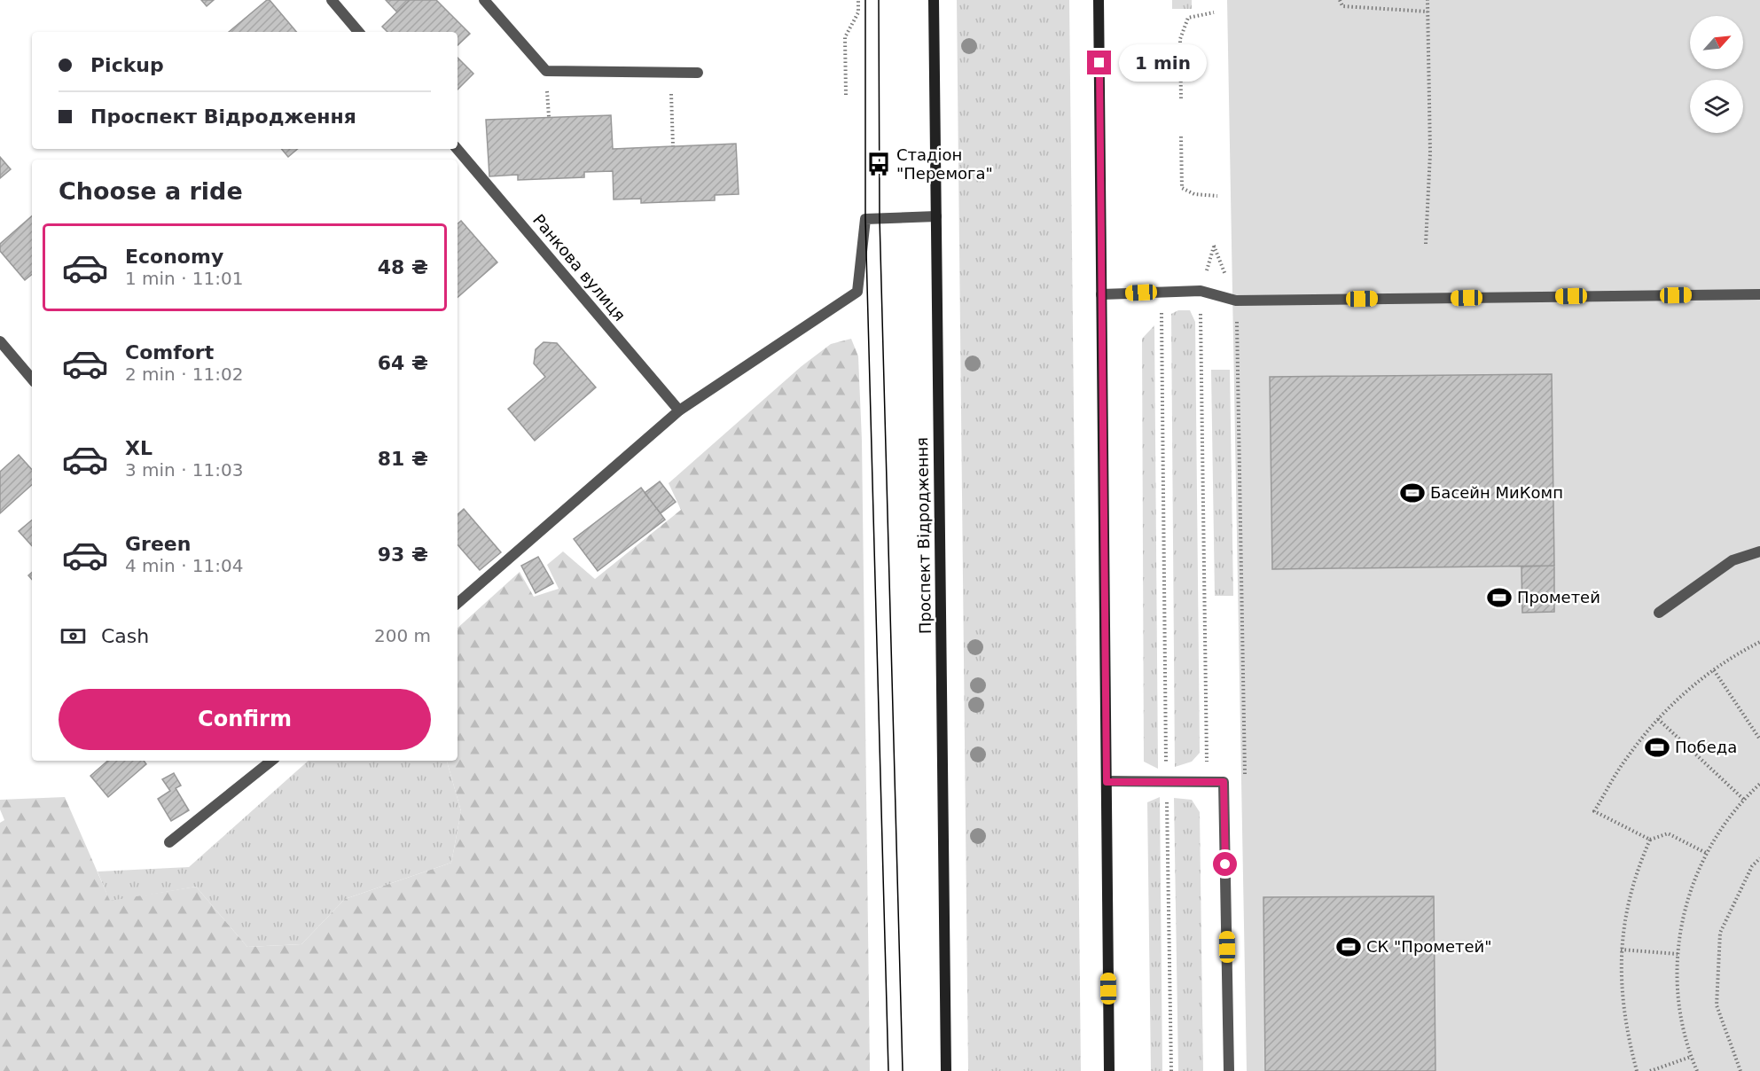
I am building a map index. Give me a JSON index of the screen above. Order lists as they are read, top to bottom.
{
  "streets": {
    "main road": ["Проспект Відродження"],
    "street": ["Ранкова вулиця"]
  },
  "places": {
    "bus stop": ["Стадіон \"Перемога\""],
    "sports": [
      "Басейн МиКомп",
      "Прометей",
      "Победа",
      "СК \"Прометей\""
    ]
  },
  "north": "top right",
  "page": {
    "banner": ["Pickup", "Проспект Відродження"],
    "bubble": "1 min",
    "heading": "Choose a ride",
    "list": [
      {
        "name": "Economy",
        "note": "1 min · 11:01",
        "value": "48 ₴"
      },
      {
        "name": "Comfort",
        "note": "2 min · 11:02",
        "value": "64 ₴"
      },
      {
        "name": "XL",
        "note": "3 min · 11:03",
        "value": "81 ₴"
      },
      {
        "name": "Green",
        "note": "4 min · 11:04",
        "value": "93 ₴"
      }
    ],
    "pay": ["Cash", "200 m"],
    "buttons": "Confirm"
  }
}
